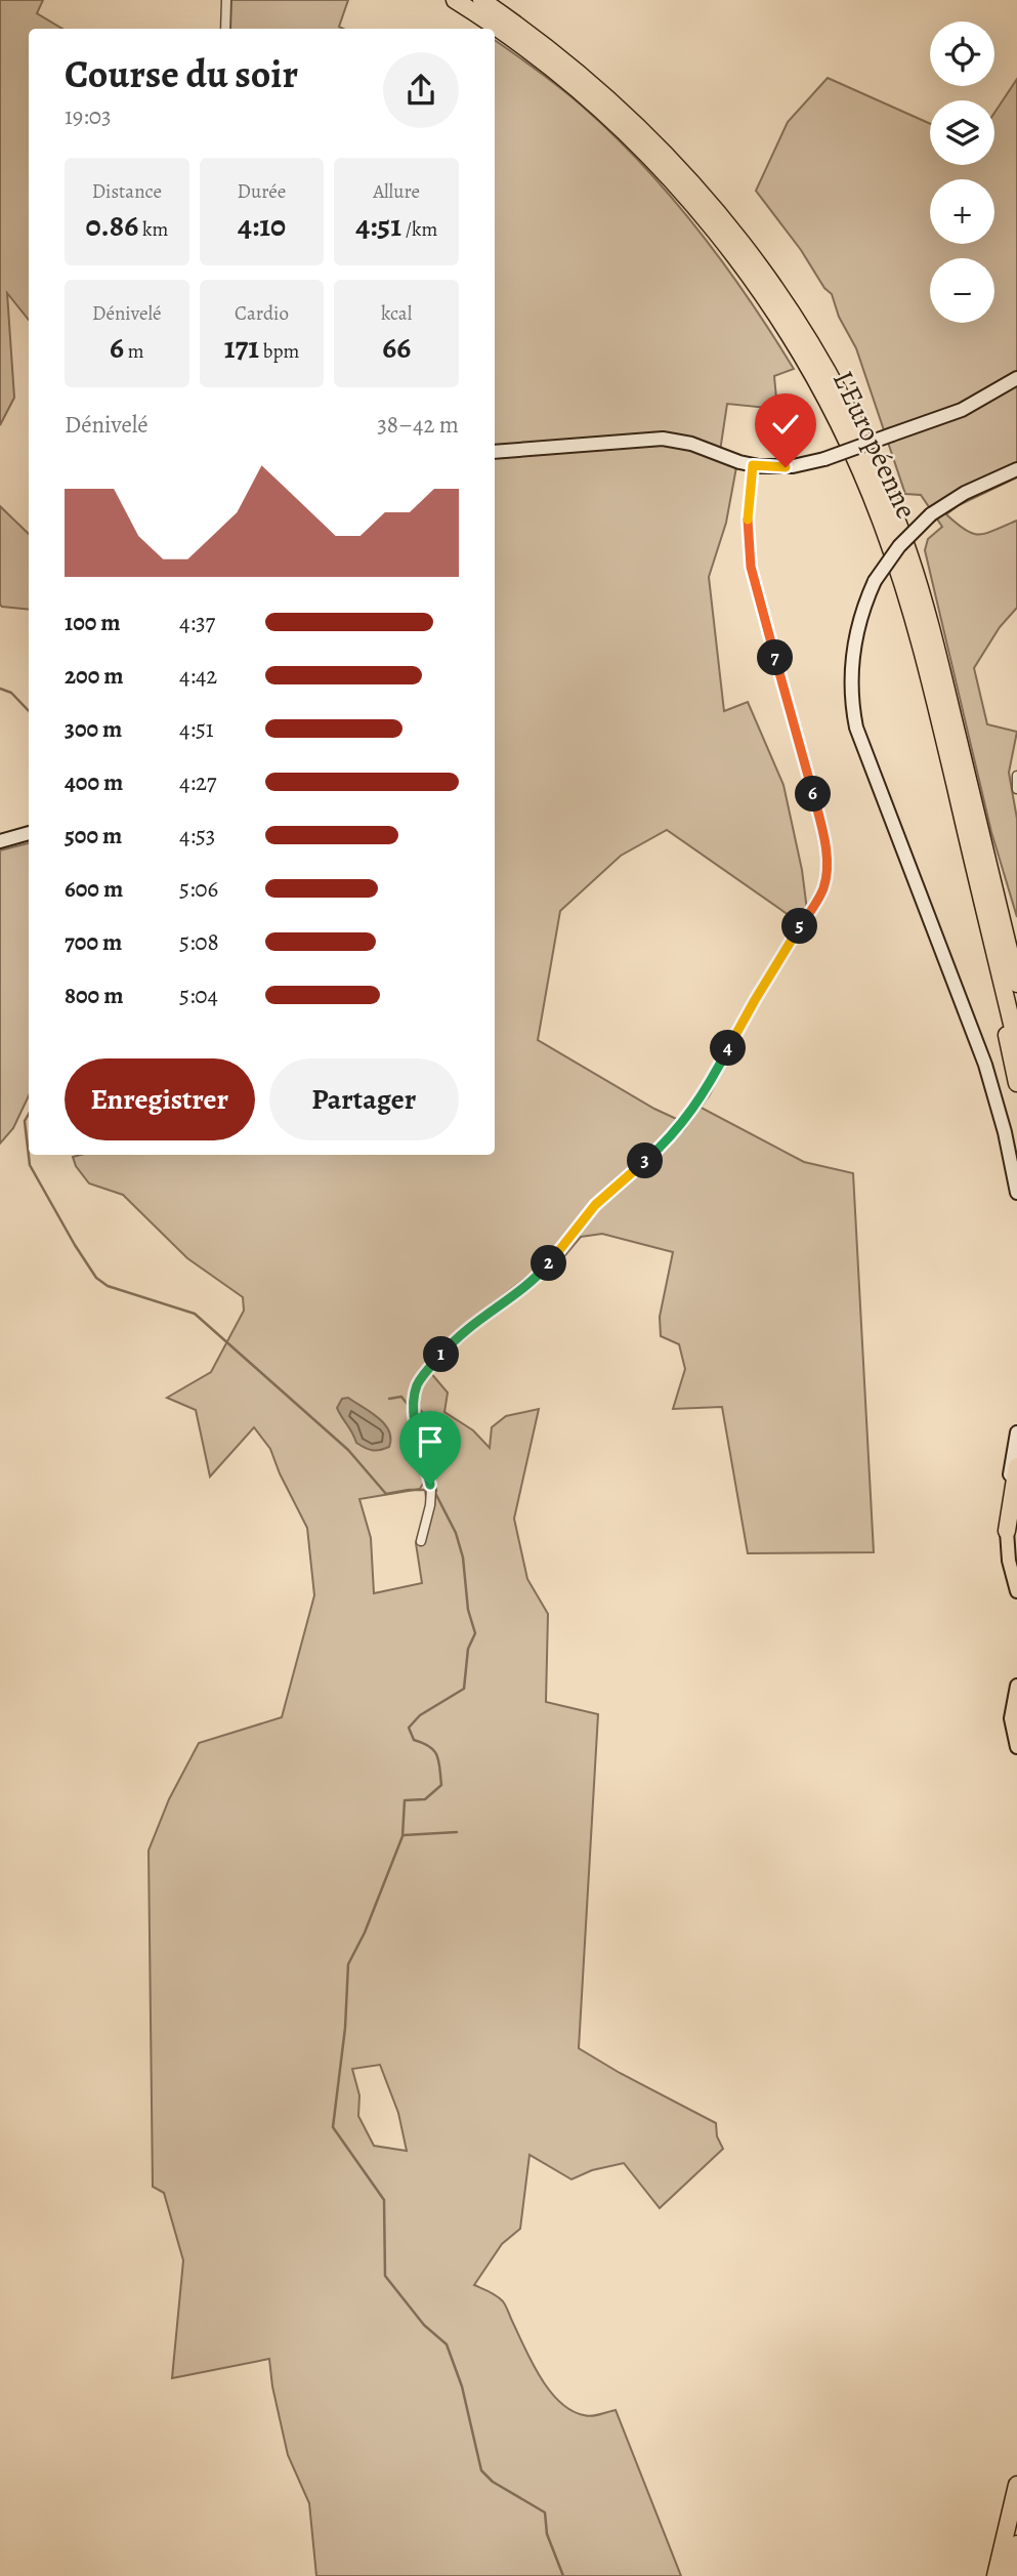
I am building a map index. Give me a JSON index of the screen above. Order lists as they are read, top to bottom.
{
  "streets": {
    "highway": ["L'Européenne"]
  },
  "page": {
    "map_buttons": ["+", "−"],
    "heading": ["Course du soir", "19:03"],
    "stats": [
      ["Distance", "0.86 km"],
      ["Durée", "4:10"],
      ["Allure", "4:51 /km"],
      ["Dénivelé", "6 m"],
      ["Cardio", "171 bpm"],
      ["kcal", "66"]
    ],
    "chart": ["Dénivelé", "38–42 m"],
    "list": [
      {
        "name": "100 m",
        "note": "4:37"
      },
      {
        "name": "200 m",
        "note": "4:42"
      },
      {
        "name": "300 m",
        "note": "4:51"
      },
      {
        "name": "400 m",
        "note": "4:27"
      },
      {
        "name": "500 m",
        "note": "4:53"
      },
      {
        "name": "600 m",
        "note": "5:06"
      },
      {
        "name": "700 m",
        "note": "5:08"
      },
      {
        "name": "800 m",
        "note": "5:04"
      }
    ],
    "pins": [
      "7",
      "6",
      "5",
      "4",
      "3",
      "2",
      "1"
    ],
    "buttons": ["Enregistrer", "Partager"]
  }
}
